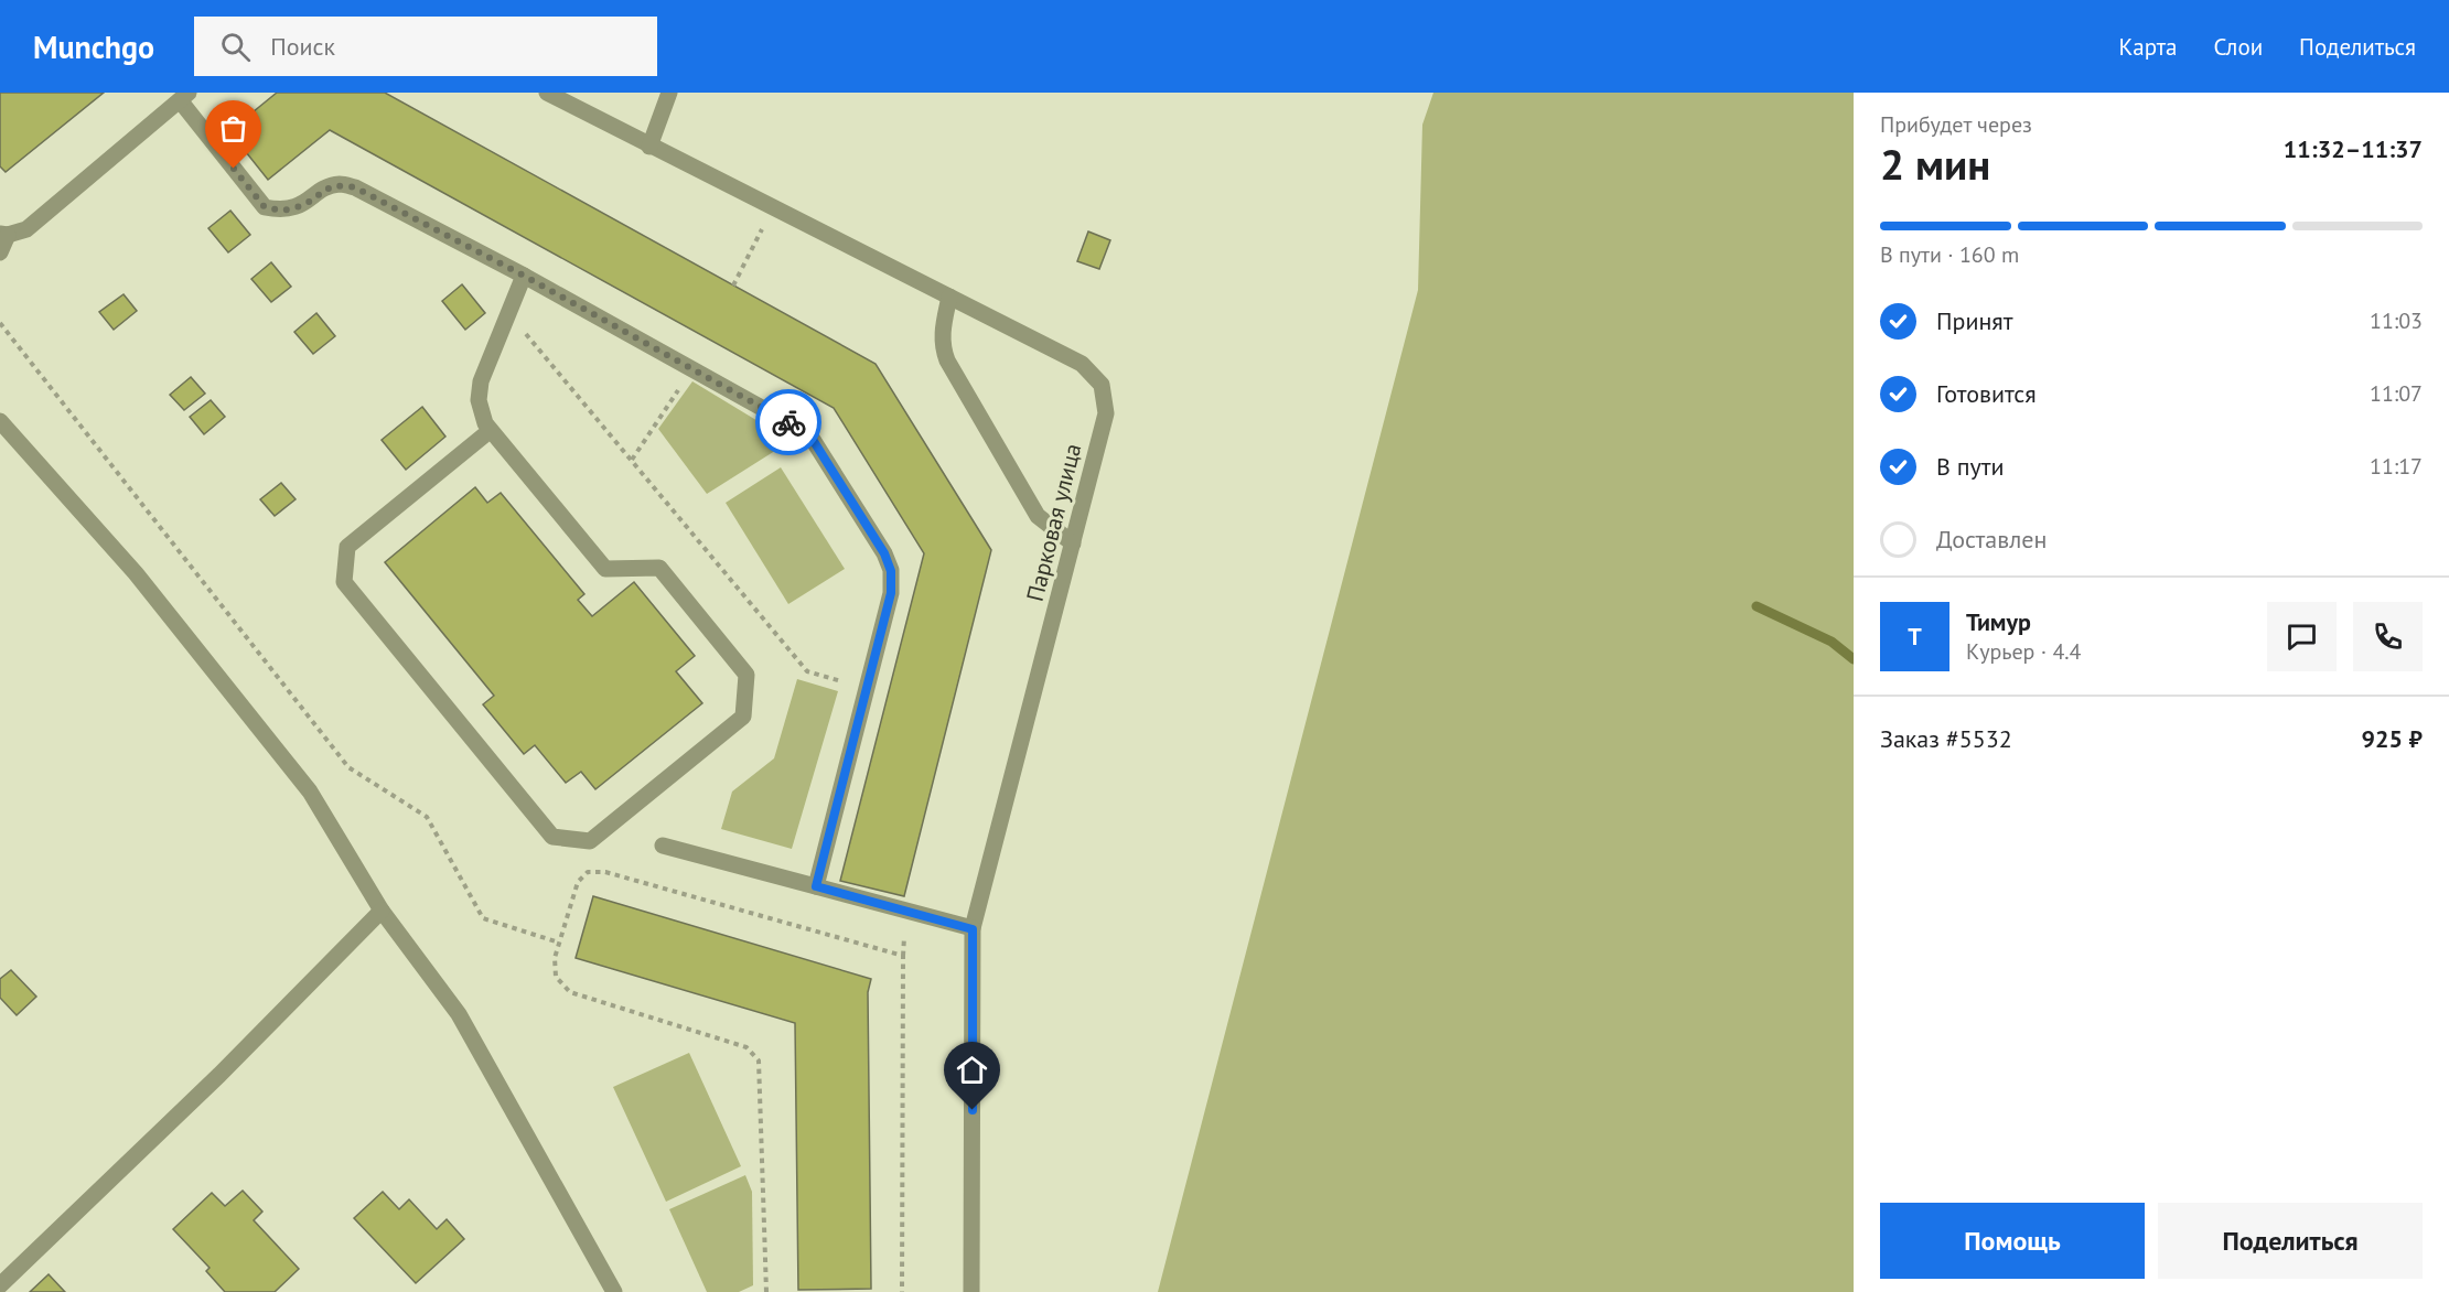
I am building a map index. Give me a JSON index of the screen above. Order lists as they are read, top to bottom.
{
  "streets": {
    "street": ["Парковая улица"]
  },
  "page": {
    "header": "Munchgo",
    "search": "Поиск",
    "nav": ["Карта", "Слои", "Поделиться"],
    "heading": ["2 мин", "Прибудет через", "11:32–11:37"],
    "panel": [
      "Тимур",
      "Курьер · 4.4",
      "Заказ #5532",
      "925 ₽"
    ],
    "bar": "В пути · 160 m",
    "list": [
      ["Принят", "11:03"],
      ["Готовится", "11:07"],
      ["В пути", "11:17"],
      "Доставлен"
    ],
    "round": "Т",
    "buttons": ["Помощь", "Поделиться"]
  }
}
